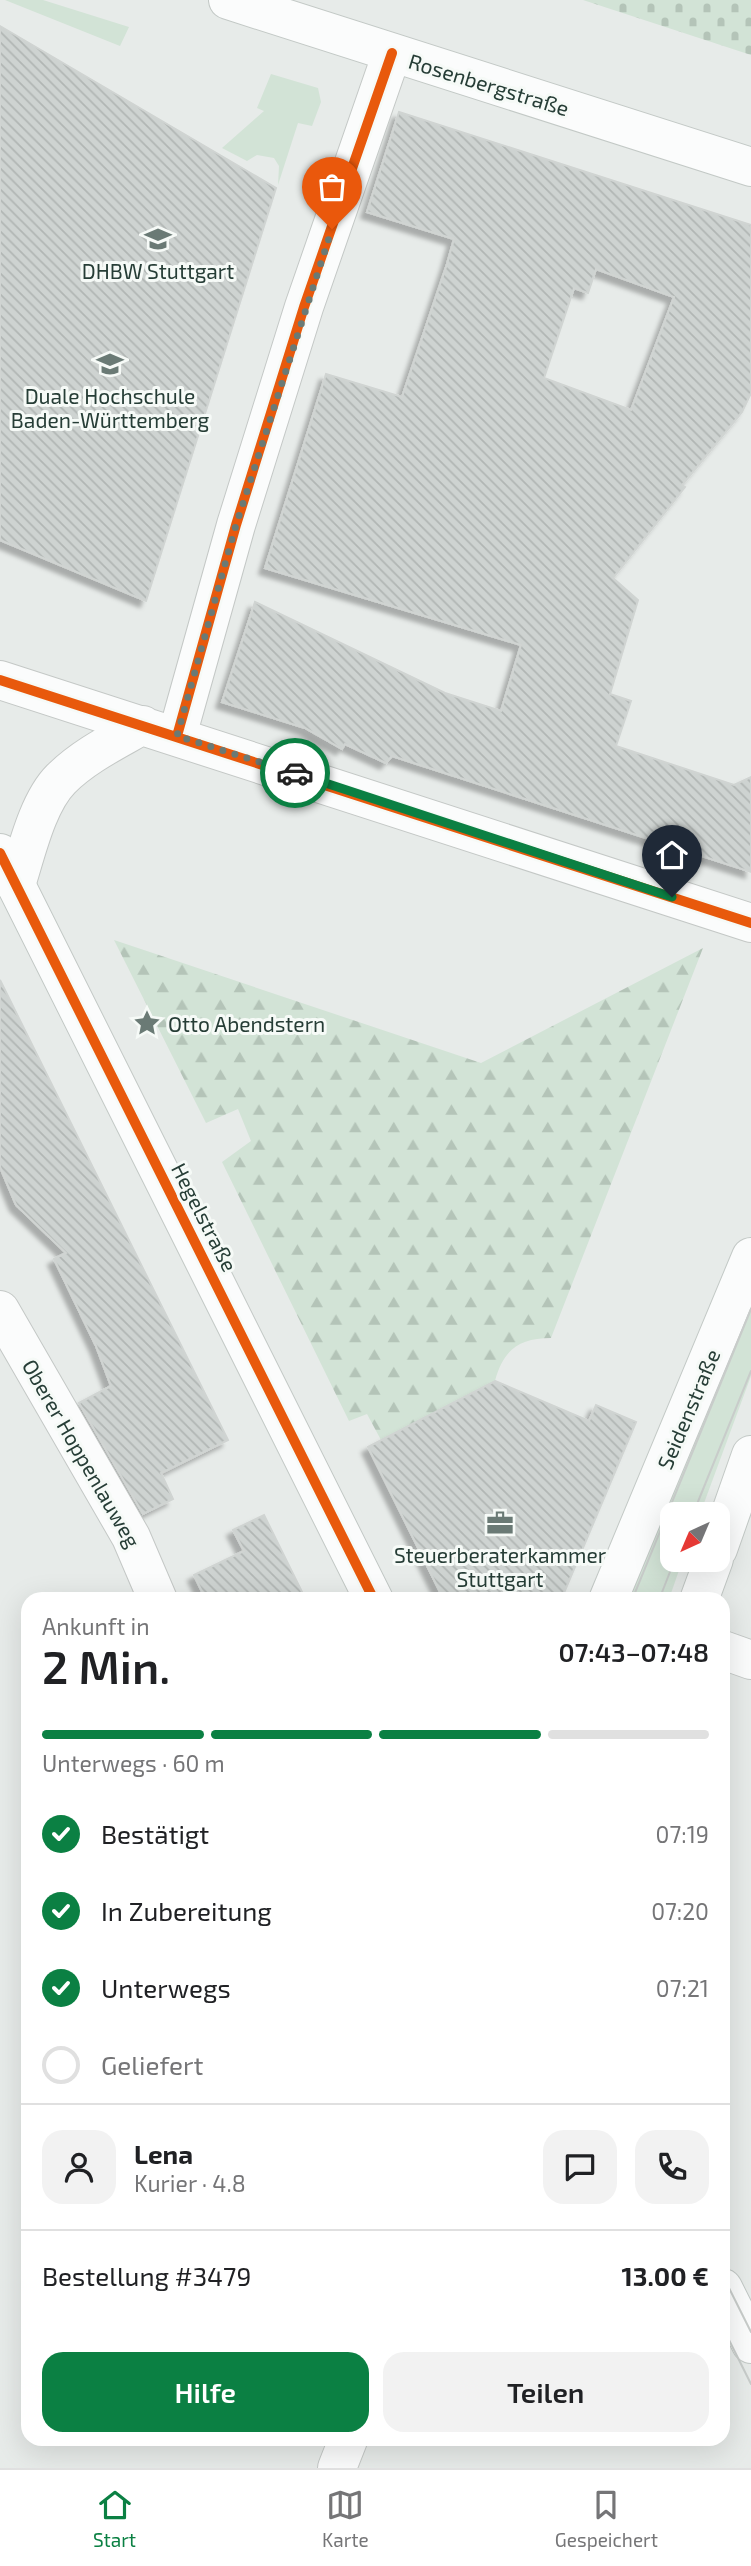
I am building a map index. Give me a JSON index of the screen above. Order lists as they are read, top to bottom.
{
  "streets": {
    "street": [
      "Rosenbergstraße",
      "Hegelstraße",
      "Seidenstraße",
      "Oberer Hoppenlauweg"
    ]
  },
  "places": {
    "school or university": ["DHBW Stuttgart", "Duale Hochschule Baden-Württemberg"],
    "place": ["Otto Abendstern"],
    "office": ["Steuerberaterkammer Stuttgart"]
  },
  "north": "bottom left",
  "page": {
    "heading": ["2 Min.", "Ankunft in", "07:43–07:48"],
    "panel": [
      "Lena",
      "Kurier · 4.8",
      "Bestellung #3479",
      "13.00 €"
    ],
    "bar": "Unterwegs · 60 m",
    "list": [
      ["Bestätigt", "07:19"],
      ["In Zubereitung", "07:20"],
      ["Unterwegs", "07:21"],
      "Geliefert"
    ],
    "buttons": ["Hilfe", "Teilen"],
    "tabs": ["Start", "Karte", "Gespeichert"]
  }
}
